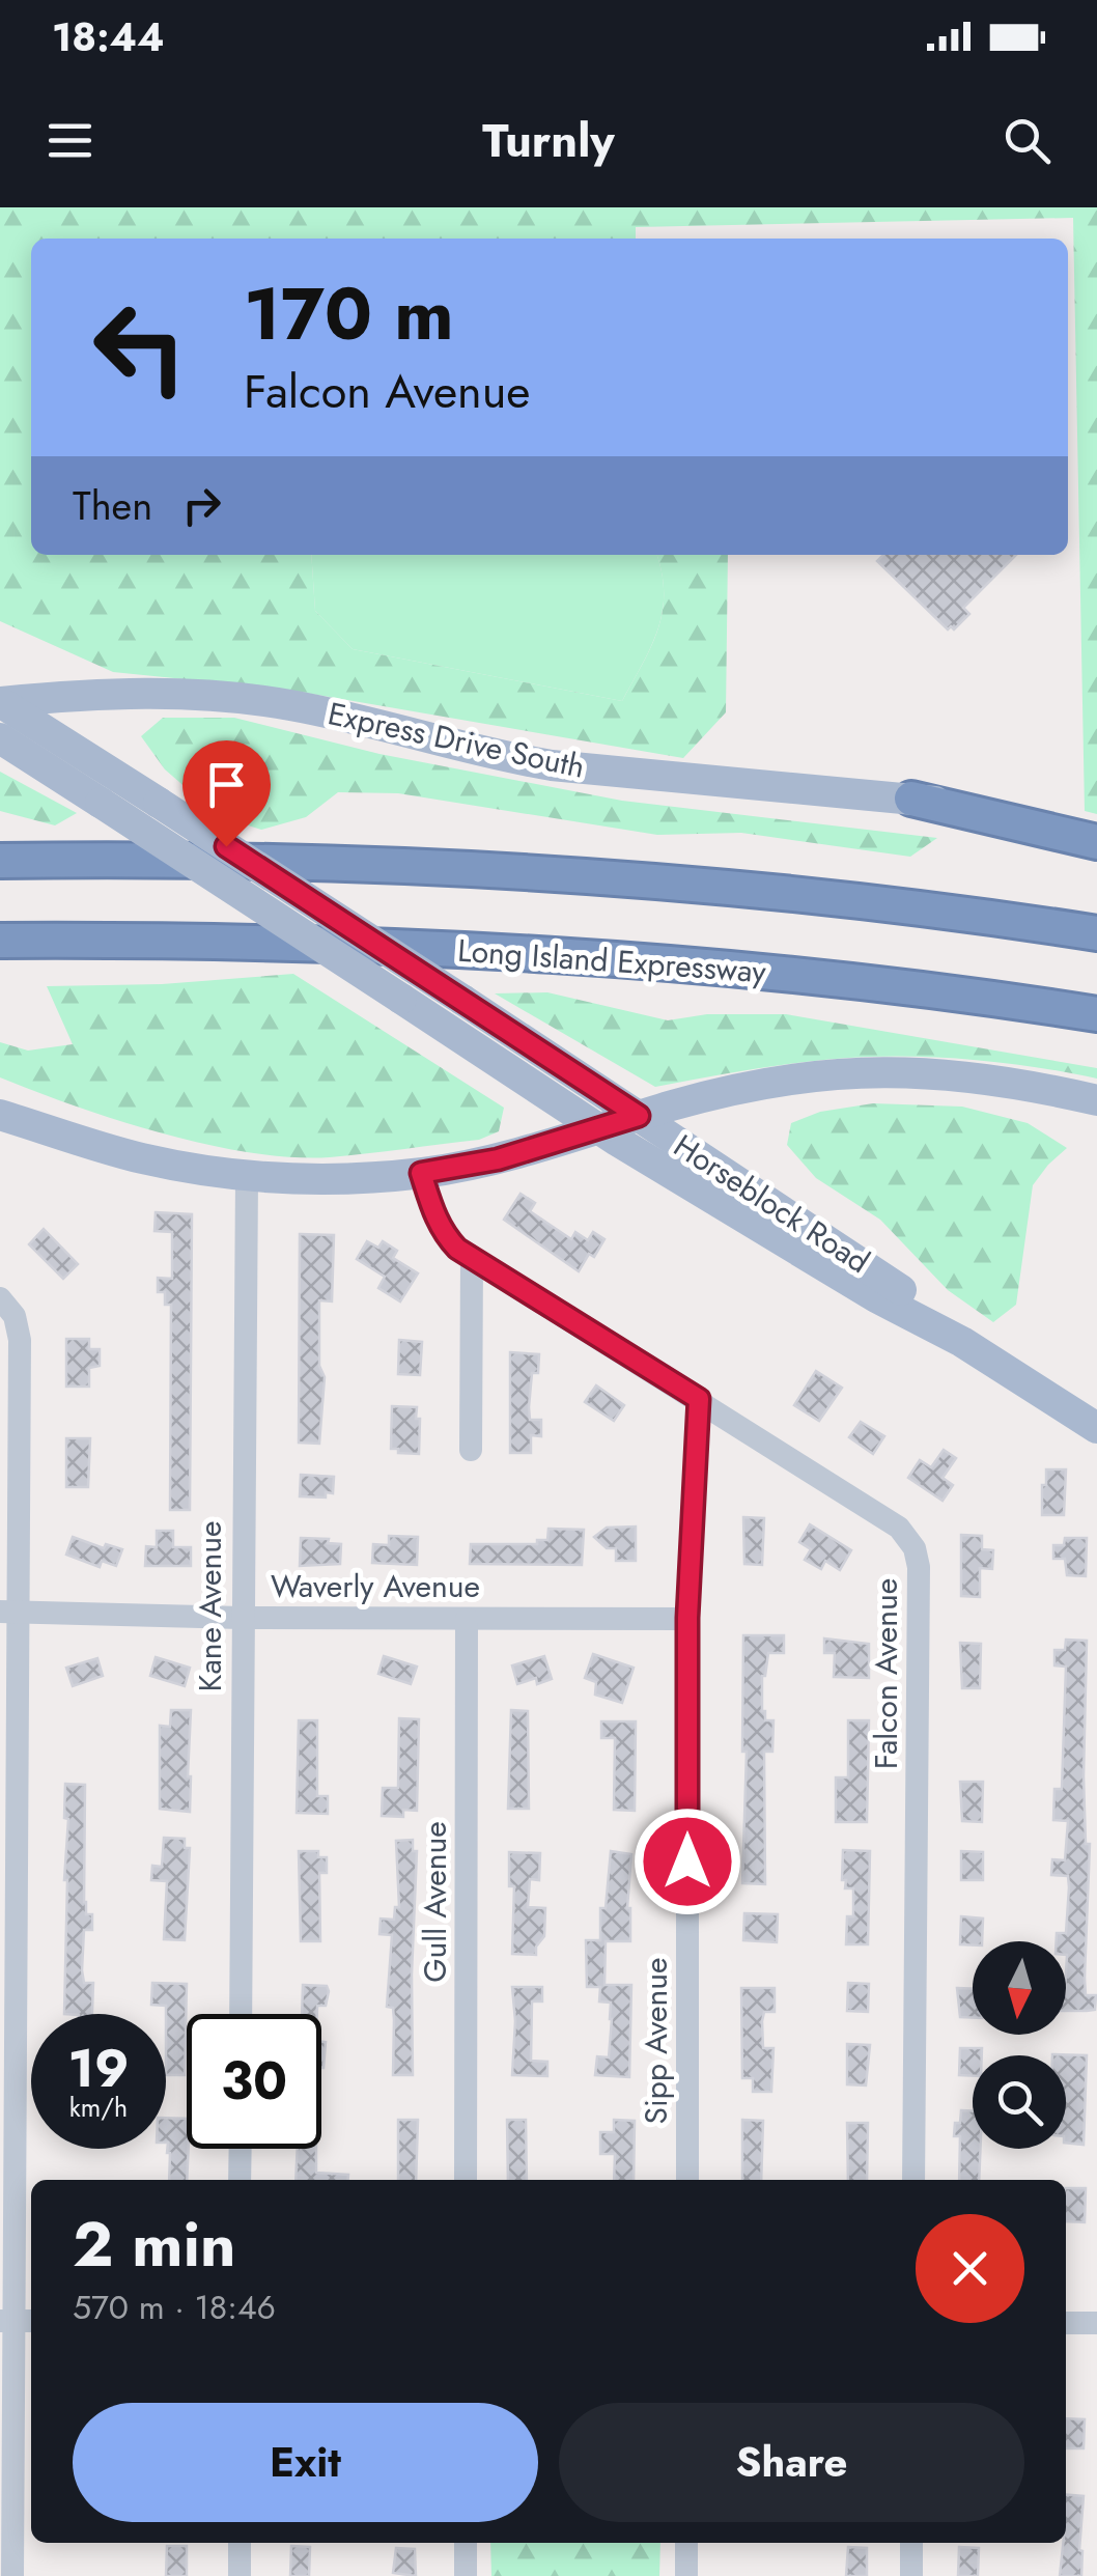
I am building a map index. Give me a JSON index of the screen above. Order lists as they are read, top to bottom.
{
  "streets": {
    "highway": ["Long Island Expressway"],
    "main road": ["Express Drive South", "Horseblock Road"],
    "street": [
      "Waverly Avenue",
      "Kane Avenue",
      "Falcon Avenue",
      "Gull Avenue",
      "Sipp Avenue"
    ]
  },
  "crossings": [
    ["Express Drive South", "Horseblock Road"],
    ["Waverly Avenue", "Kane Avenue"],
    ["Waverly Avenue", "Gull Avenue"],
    ["Waverly Avenue", "Sipp Avenue"],
    ["Falcon Avenue", "Sipp Avenue"]
  ],
  "north": "bottom",
  "page": {
    "status": "18:44",
    "header": "Turnly",
    "turn": ["170 m", "Falcon Avenue"],
    "then": "Then",
    "speed": "19 km/h",
    "limit": "30",
    "heading": ["2 min", "570 m · 18:46"],
    "buttons": ["Exit", "Share"]
  }
}
